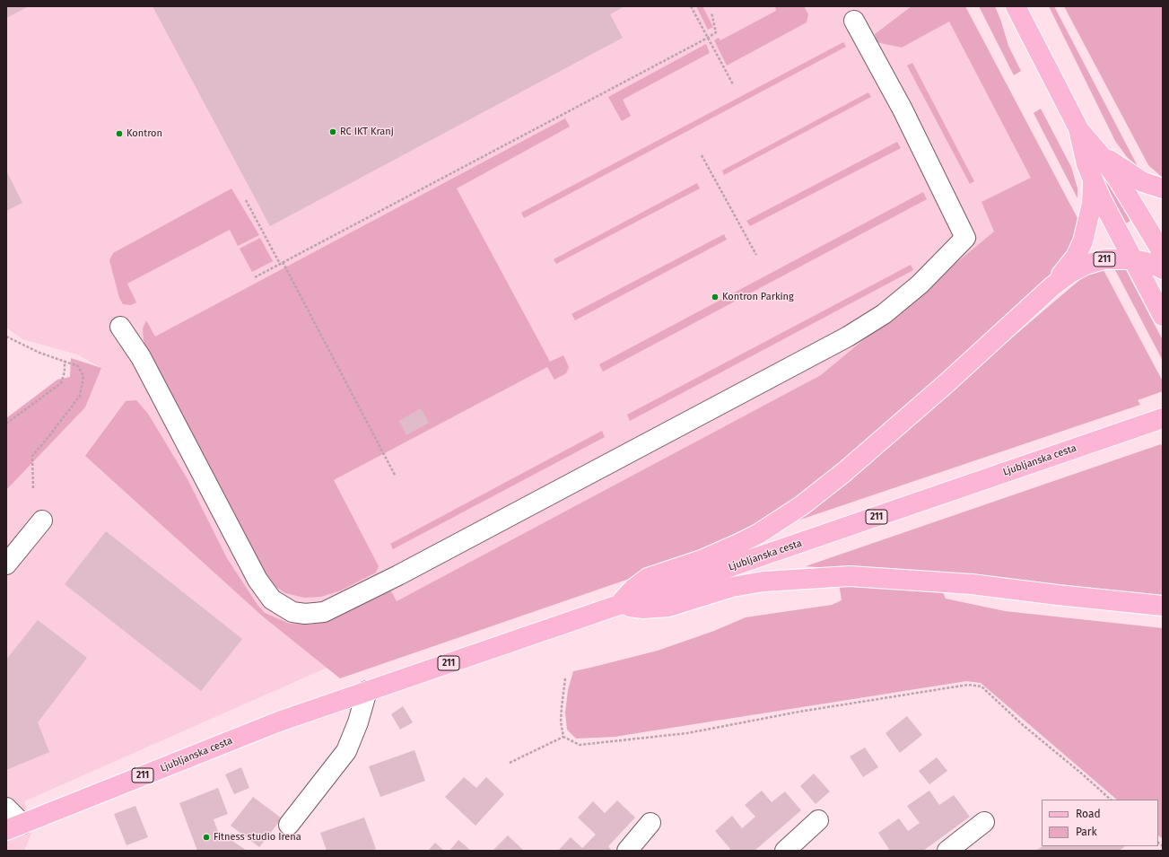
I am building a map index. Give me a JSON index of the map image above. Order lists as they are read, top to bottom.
{
  "streets": {
    "main road": ["211", "Ljubljanska cesta"]
  },
  "crossings": [
    ["211", "Ljubljanska cesta"]
  ],
  "places": [
    "RC IKT Kranj",
    "Kontron",
    "Kontron Parking",
    "Fitness studio Irena"
  ],
  "legend": ["Road", "Park"]
}
